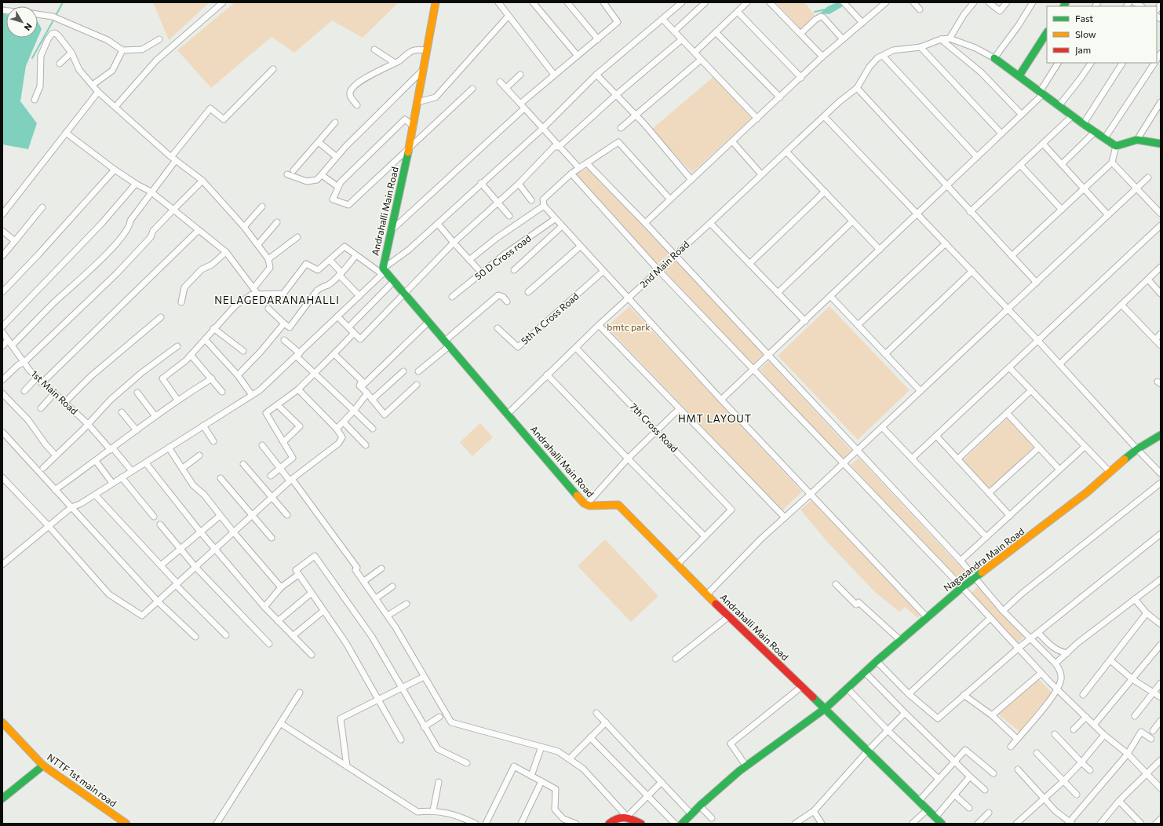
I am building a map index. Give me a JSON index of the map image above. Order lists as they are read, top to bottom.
{
  "streets": {
    "street": [
      "Andrahalli Main Road",
      "50 D Cross road",
      "2nd Main Road",
      "5th A Cross Road",
      "1st Main Road",
      "7th Cross Road",
      "Nagasandra Main Road",
      "NTTF 1st main road"
    ]
  },
  "crossings": [
    ["Andrahalli Main Road", "2nd Main Road"],
    ["Andrahalli Main Road", "Nagasandra Main Road"],
    ["2nd Main Road", "7th Cross Road"]
  ],
  "districts": ["NELAGEDARANAHALLI", "HMT LAYOUT"],
  "parks": ["bmtc park"],
  "legend": ["Fast", "Slow", "Jam"],
  "north": "bottom right"
}
